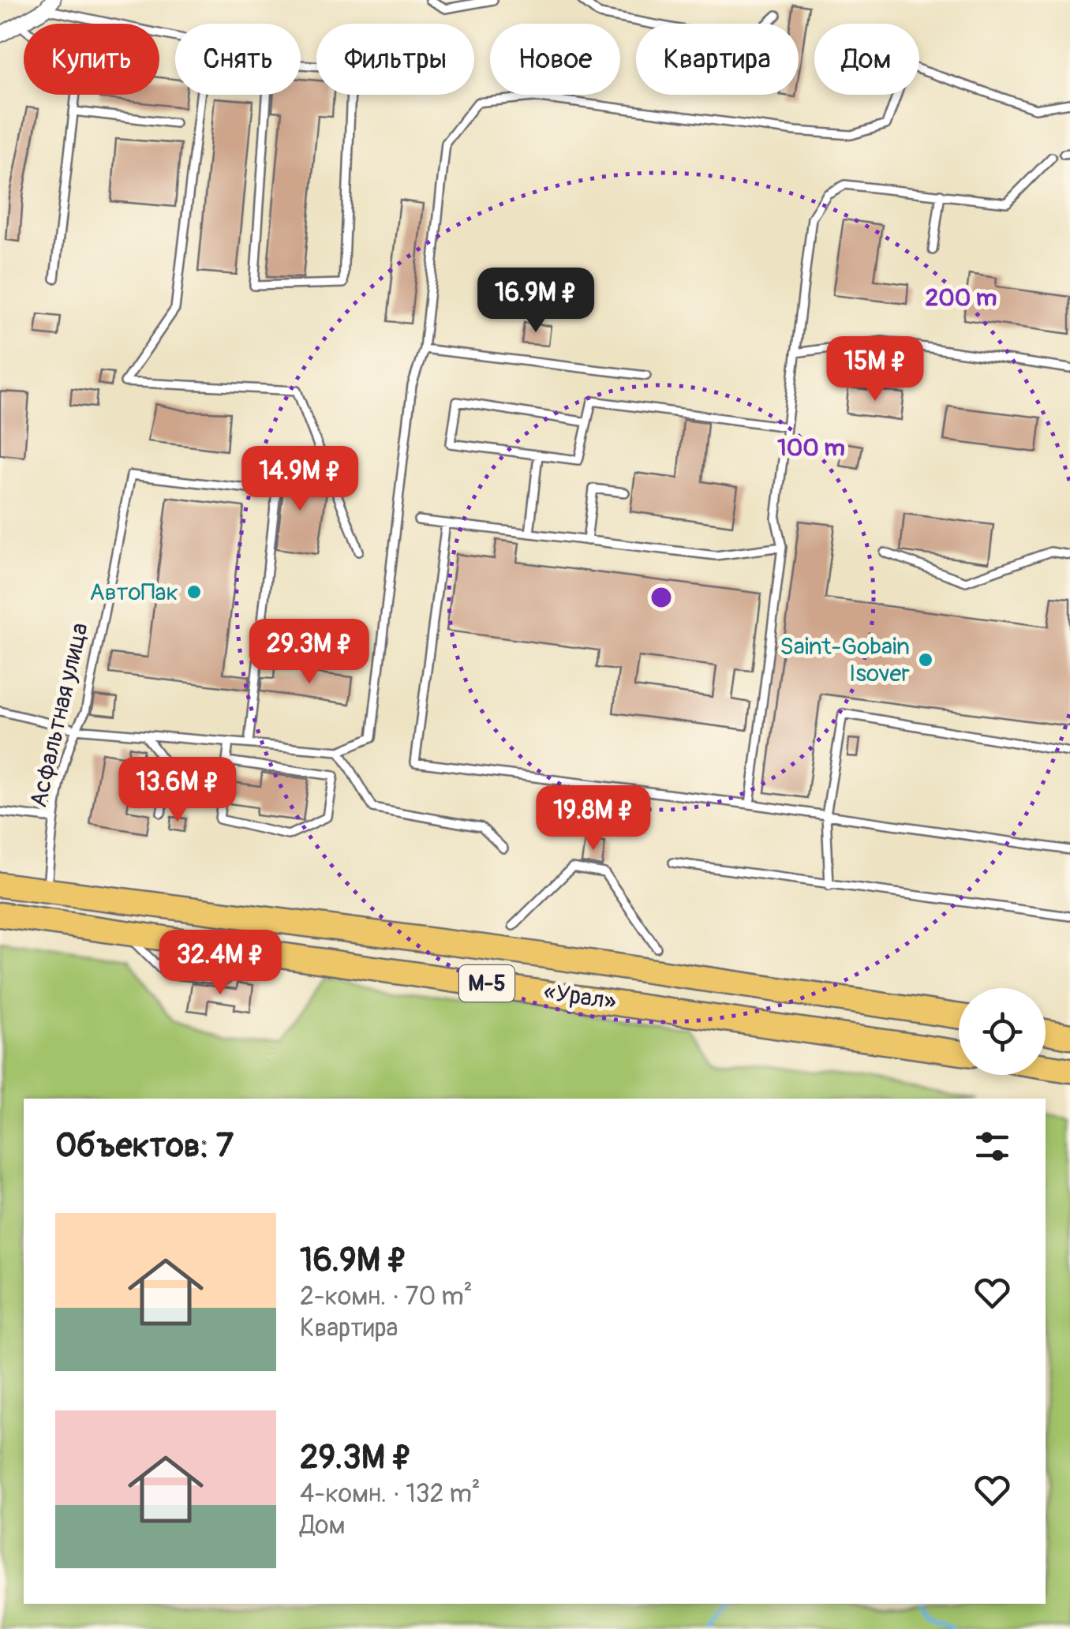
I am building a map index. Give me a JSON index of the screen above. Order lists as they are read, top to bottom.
{
  "streets": {
    "main road": ["М-5", "«Урал»"],
    "lane": ["Асфальтная улица"]
  },
  "crossings": [
    ["Асфальтная улица", "«Урал»"]
  ],
  "places": ["АвтоПак", "Saint-Gobain Isover"],
  "page": {
    "chip": [
      "Купить",
      "Снять",
      "Фильтры",
      "Новое",
      "Квартира",
      "Дом"
    ],
    "price": [
      "16.9M ₽",
      "15M ₽",
      "14.9M ₽",
      "29.3M ₽",
      "13.6M ₽",
      "19.8M ₽",
      "32.4M ₽"
    ],
    "heading": "Объектов: 7",
    "list": [
      {
        "name": "16.9M ₽",
        "note": "2-комн. · 70 m² · Квартира"
      },
      {
        "name": "29.3M ₽",
        "note": "4-комн. · 132 m² · Дом"
      }
    ]
  },
  "rings": ["200 m", "100 m"]
}
